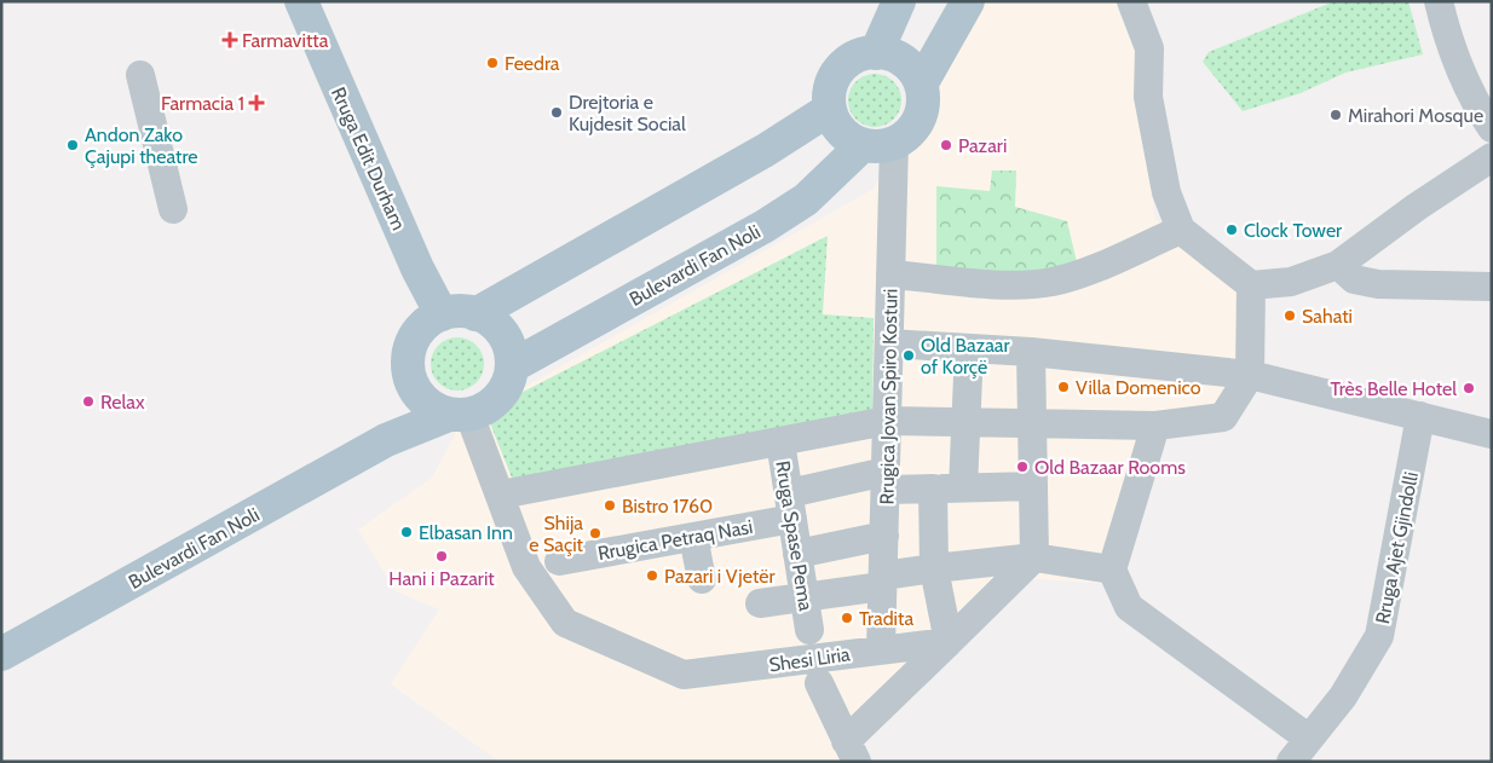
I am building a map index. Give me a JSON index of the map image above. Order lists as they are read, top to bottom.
{
  "streets": {
    "main road": ["Rruga Edit Durham", "Bulevardi Fan Noli"],
    "street": [
      "Rrugica Jovan Spiro Kosturi",
      "Rruga Spase Pema",
      "Rrugica Petraq Nasi",
      "Rruga Ajet Gjindolli",
      "Shesi Liria"
    ]
  },
  "crossings": [
    ["Rruga Edit Durham", "Bulevardi Fan Noli"],
    ["Rruga Edit Durham", "Shesi Liria"],
    ["Bulevardi Fan Noli", "Rrugica Jovan Spiro Kosturi"],
    ["Bulevardi Fan Noli", "Shesi Liria"],
    ["Rrugica Jovan Spiro Kosturi", "Rruga Spase Pema"],
    ["Rrugica Jovan Spiro Kosturi", "Rrugica Petraq Nasi"],
    ["Rrugica Jovan Spiro Kosturi", "Shesi Liria"],
    ["Rruga Spase Pema", "Rrugica Petraq Nasi"]
  ],
  "places": {
    "health": ["Farmavitta", "Farmacia 1"],
    "other": [
      "Feedra",
      "Drejtoria e Kujdesit Social",
      "Mirahori Mosque",
      "Andon Zako Çajupi theatre",
      "Pazari",
      "Clock Tower",
      "Sahati",
      "Old Bazaar of Korçë",
      "Villa Domenico",
      "Très Belle Hotel",
      "Relax",
      "Old Bazaar Rooms",
      "Bistro 1760",
      "Elbasan Inn",
      "Shija e Saçit",
      "Hani i Pazarit",
      "Pazari i Vjetër",
      "Tradita"
    ]
  }
}
